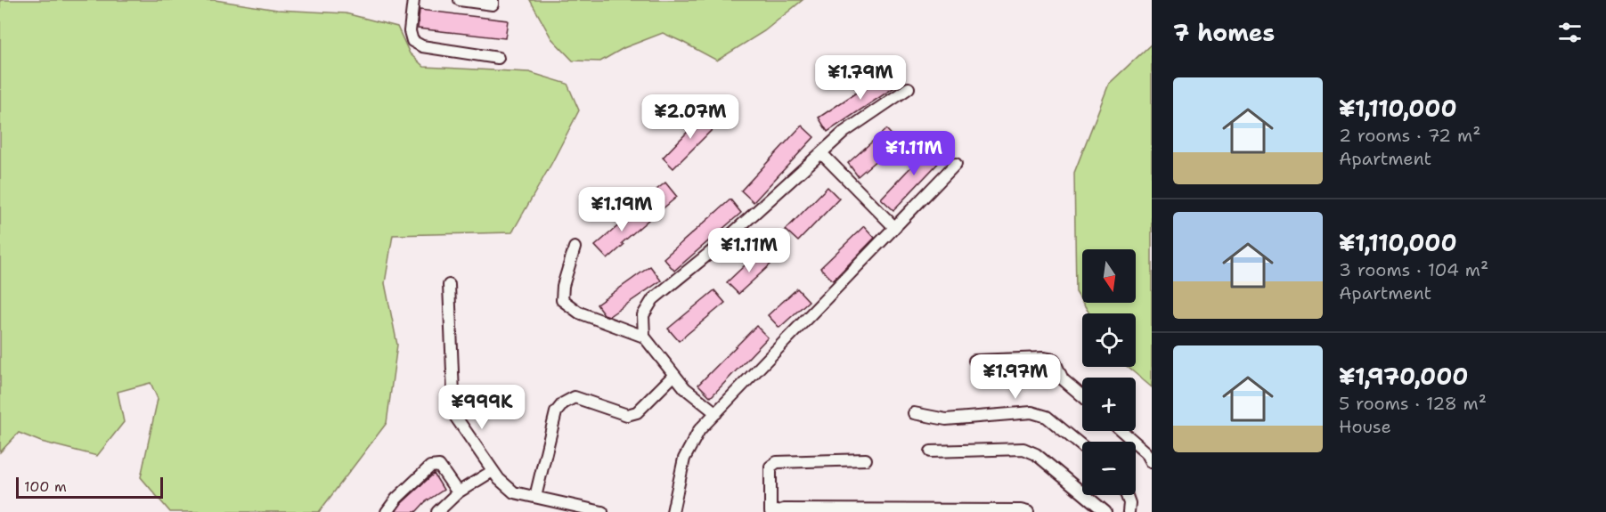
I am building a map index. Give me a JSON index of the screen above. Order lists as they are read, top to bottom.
{
  "scale_bar": "100 m",
  "north": "bottom",
  "page": {
    "heading": "7 homes",
    "price": [
      "¥1.79M",
      "¥2.07M",
      "¥1.11M",
      "¥1.19M",
      "¥1.11M",
      "¥1.97M",
      "¥999K"
    ],
    "list": [
      {
        "name": "¥1,110,000",
        "note": "2 rooms · 72 m² · Apartment"
      },
      {
        "name": "¥1,110,000",
        "note": "3 rooms · 104 m² · Apartment"
      },
      {
        "name": "¥1,970,000",
        "note": "5 rooms · 128 m² · House"
      }
    ],
    "map_buttons": ["+", "−"],
    "scale": "100 m"
  }
}
